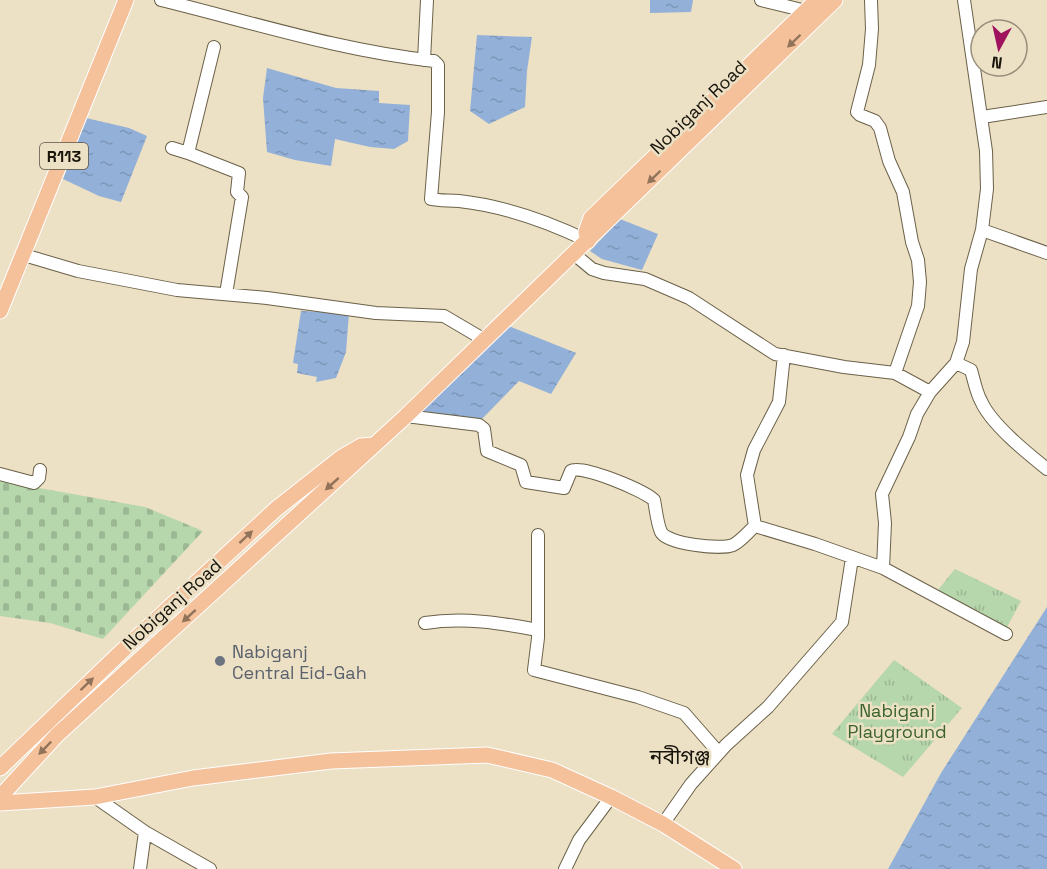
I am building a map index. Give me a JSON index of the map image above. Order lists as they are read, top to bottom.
{
  "streets": {
    "main road": ["Nobiganj Road", "R113"]
  },
  "districts": ["নবীগঞ্জ"],
  "parks": ["Nabiganj Playground"],
  "places": ["Nabiganj Central Eid-Gah"],
  "north": "bottom"
}
